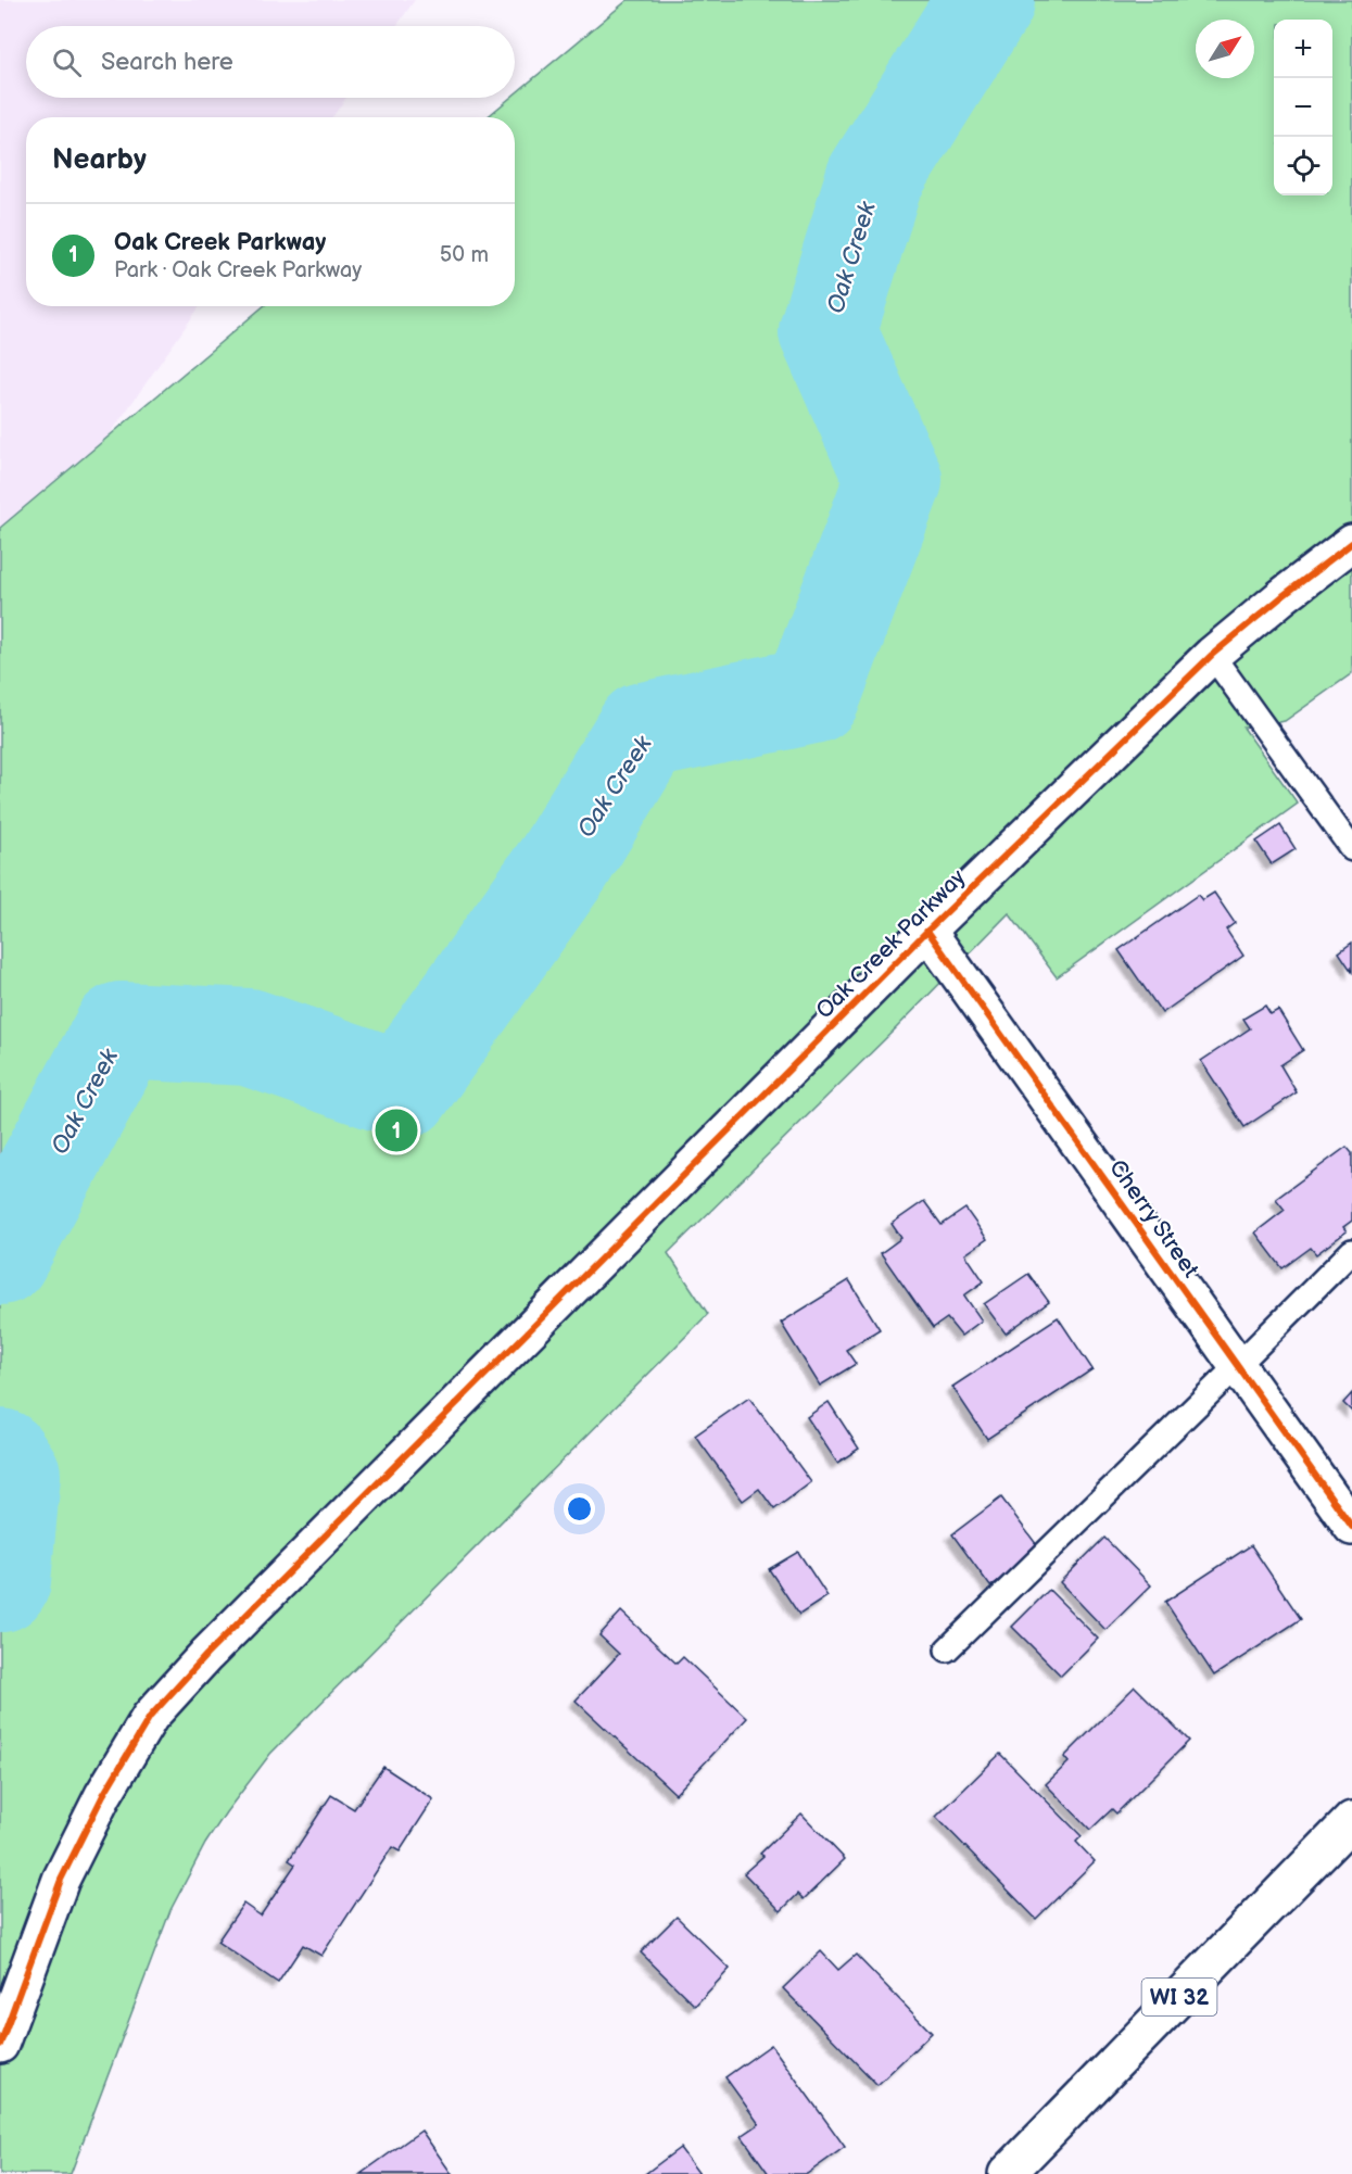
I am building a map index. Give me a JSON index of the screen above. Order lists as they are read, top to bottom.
{
  "streets": {
    "street": ["Oak Creek Parkway", "Cherry Street", "WI 32"]
  },
  "crossings": [
    ["Oak Creek Parkway", "Cherry Street"]
  ],
  "water": ["Oak Creek"],
  "north": "top right",
  "page": {
    "map_buttons": ["+", "−"],
    "search": "Search here",
    "heading": "Nearby",
    "list": [
      {
        "mark": "1",
        "name": "Oak Creek Parkway",
        "note": "Park · Oak Creek Parkway",
        "value": "50 m"
      }
    ],
    "pins": "1"
  }
}
